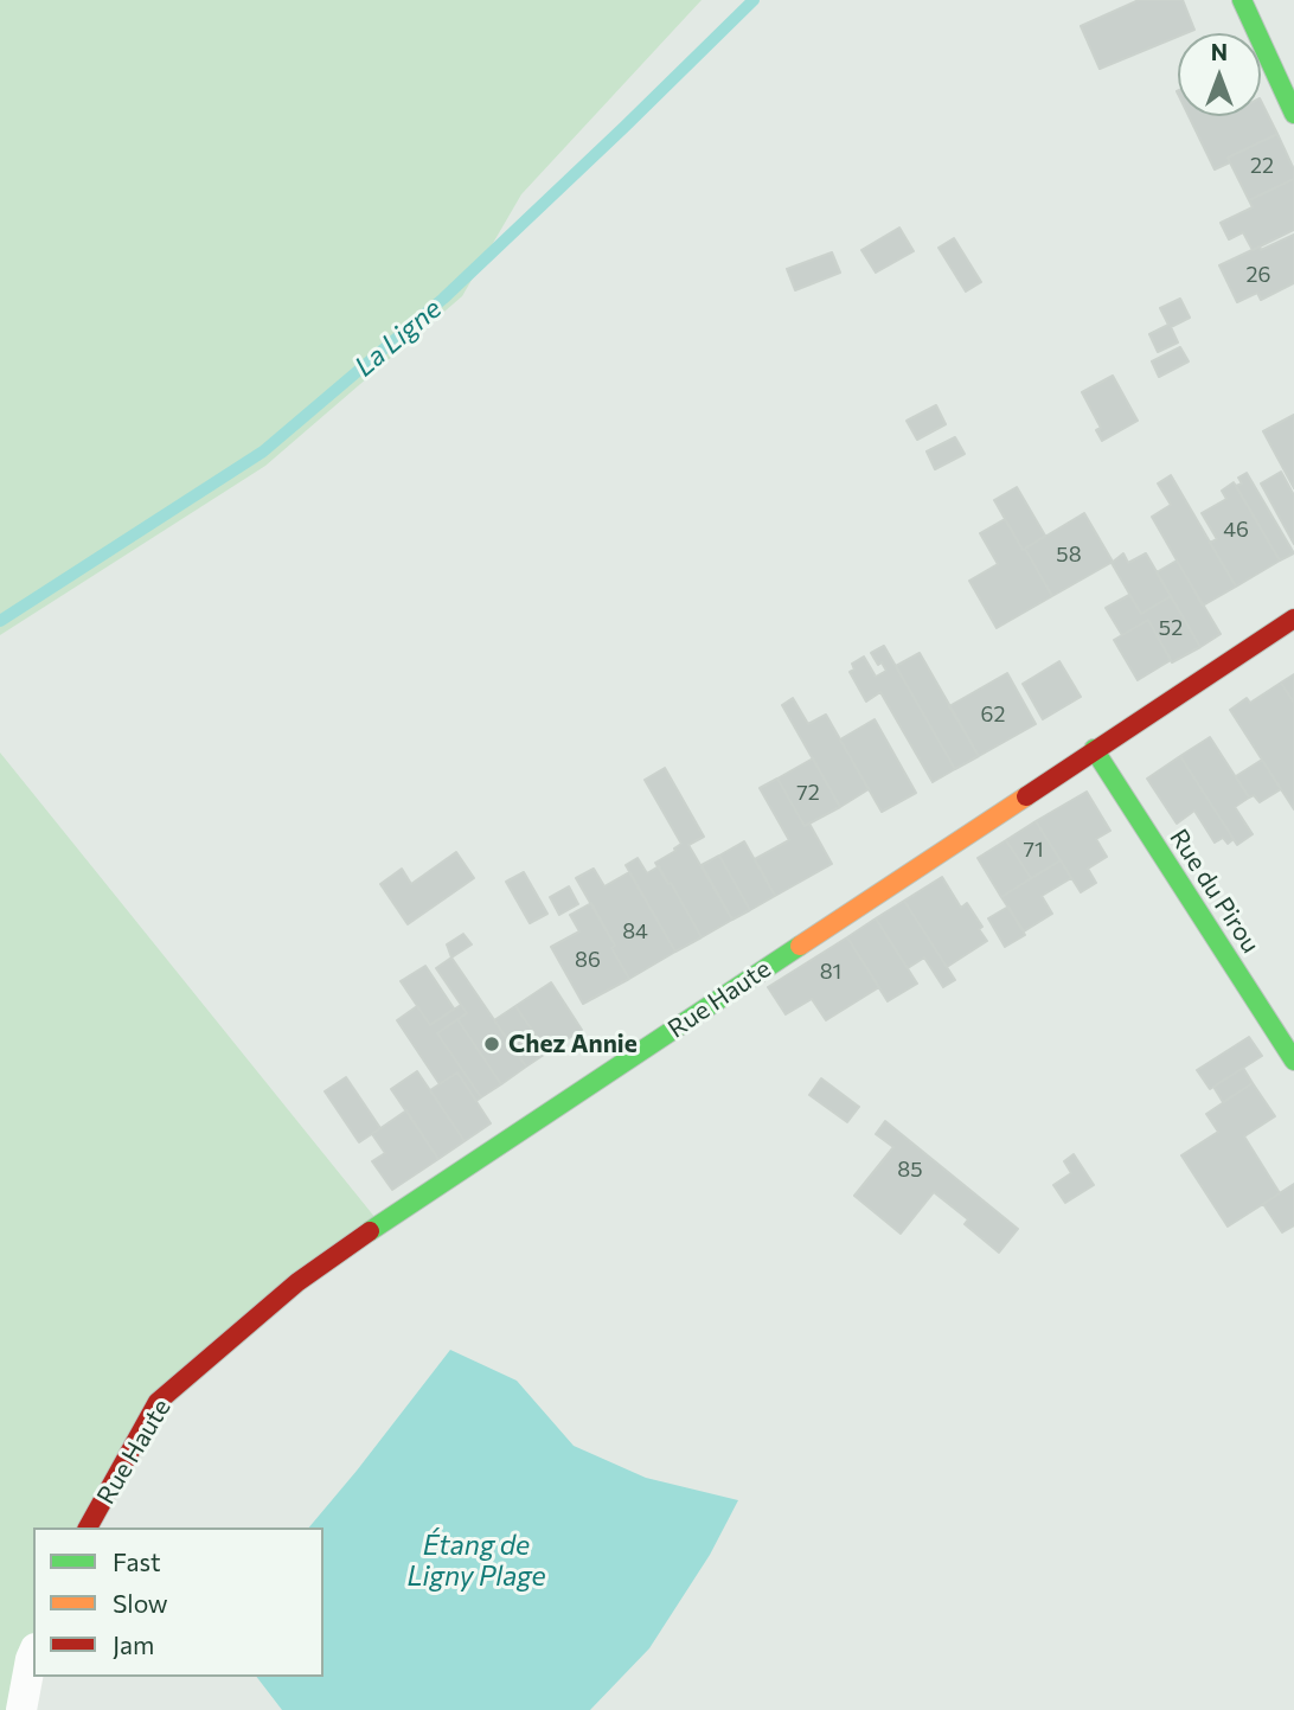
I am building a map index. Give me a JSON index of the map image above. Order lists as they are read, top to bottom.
{
  "streets": {
    "street": ["Rue du Pirou", "Rue Haute"]
  },
  "crossings": [
    ["Rue du Pirou", "Rue Haute"]
  ],
  "water": ["La Ligne", "Étang de Ligny Plage"],
  "places": ["Chez Annie"],
  "house_numbers": [
    "22",
    "26",
    "46",
    "58",
    "52",
    "62",
    "72",
    "71",
    "84",
    "86",
    "81",
    "85"
  ],
  "legend": ["Fast", "Slow", "Jam"],
  "north": "top"
}
